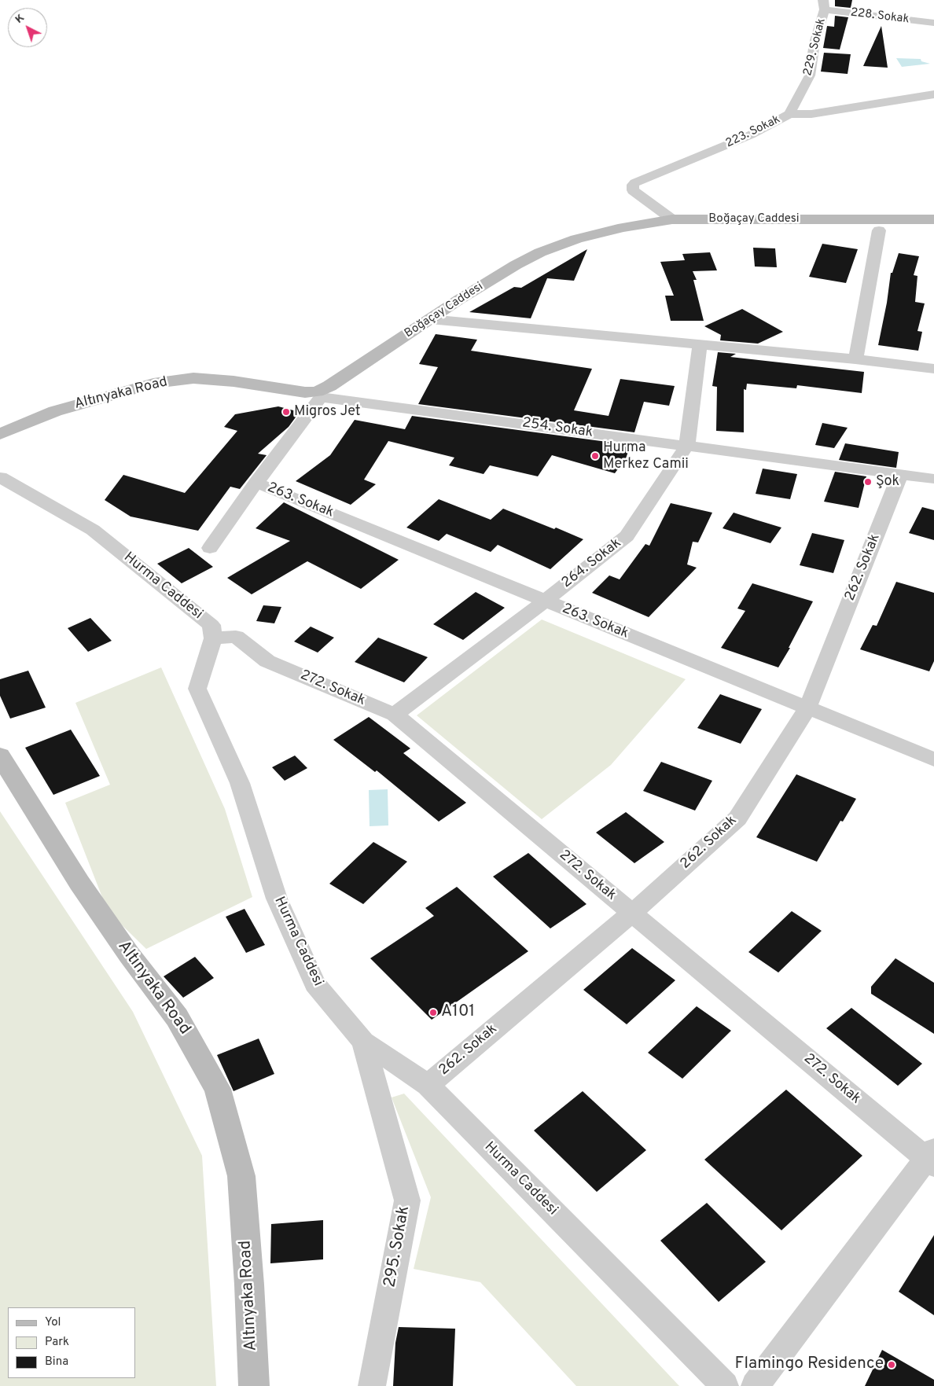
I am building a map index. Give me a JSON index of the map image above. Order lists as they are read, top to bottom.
{
  "streets": {
    "main road": ["Boğaçay Caddesi", "Altınyaka Road"],
    "street": [
      "228. Sokak",
      "229. Sokak",
      "223. Sokak",
      "254. Sokak",
      "263. Sokak",
      "264. Sokak",
      "262. Sokak",
      "Hurma Caddesi",
      "272. Sokak",
      "295. Sokak"
    ]
  },
  "crossings": [
    ["228. Sokak", "229. Sokak"],
    ["229. Sokak", "223. Sokak"],
    ["223. Sokak", "Boğaçay Caddesi"],
    ["Boğaçay Caddesi", "Altınyaka Road"],
    ["Boğaçay Caddesi", "254. Sokak"],
    ["Altınyaka Road", "254. Sokak"],
    ["254. Sokak", "264. Sokak"],
    ["254. Sokak", "262. Sokak"],
    ["263. Sokak", "264. Sokak"],
    ["263. Sokak", "262. Sokak"],
    ["264. Sokak", "272. Sokak"],
    ["262. Sokak", "Hurma Caddesi"],
    ["262. Sokak", "272. Sokak"],
    ["Hurma Caddesi", "272. Sokak"],
    ["Hurma Caddesi", "295. Sokak"]
  ],
  "places": [
    "Migros Jet",
    "Hurma Merkez Camii",
    "Şok",
    "A101",
    "Flamingo Residence"
  ],
  "legend": ["Yol", "Park", "Bina"],
  "north": "top left"
}
